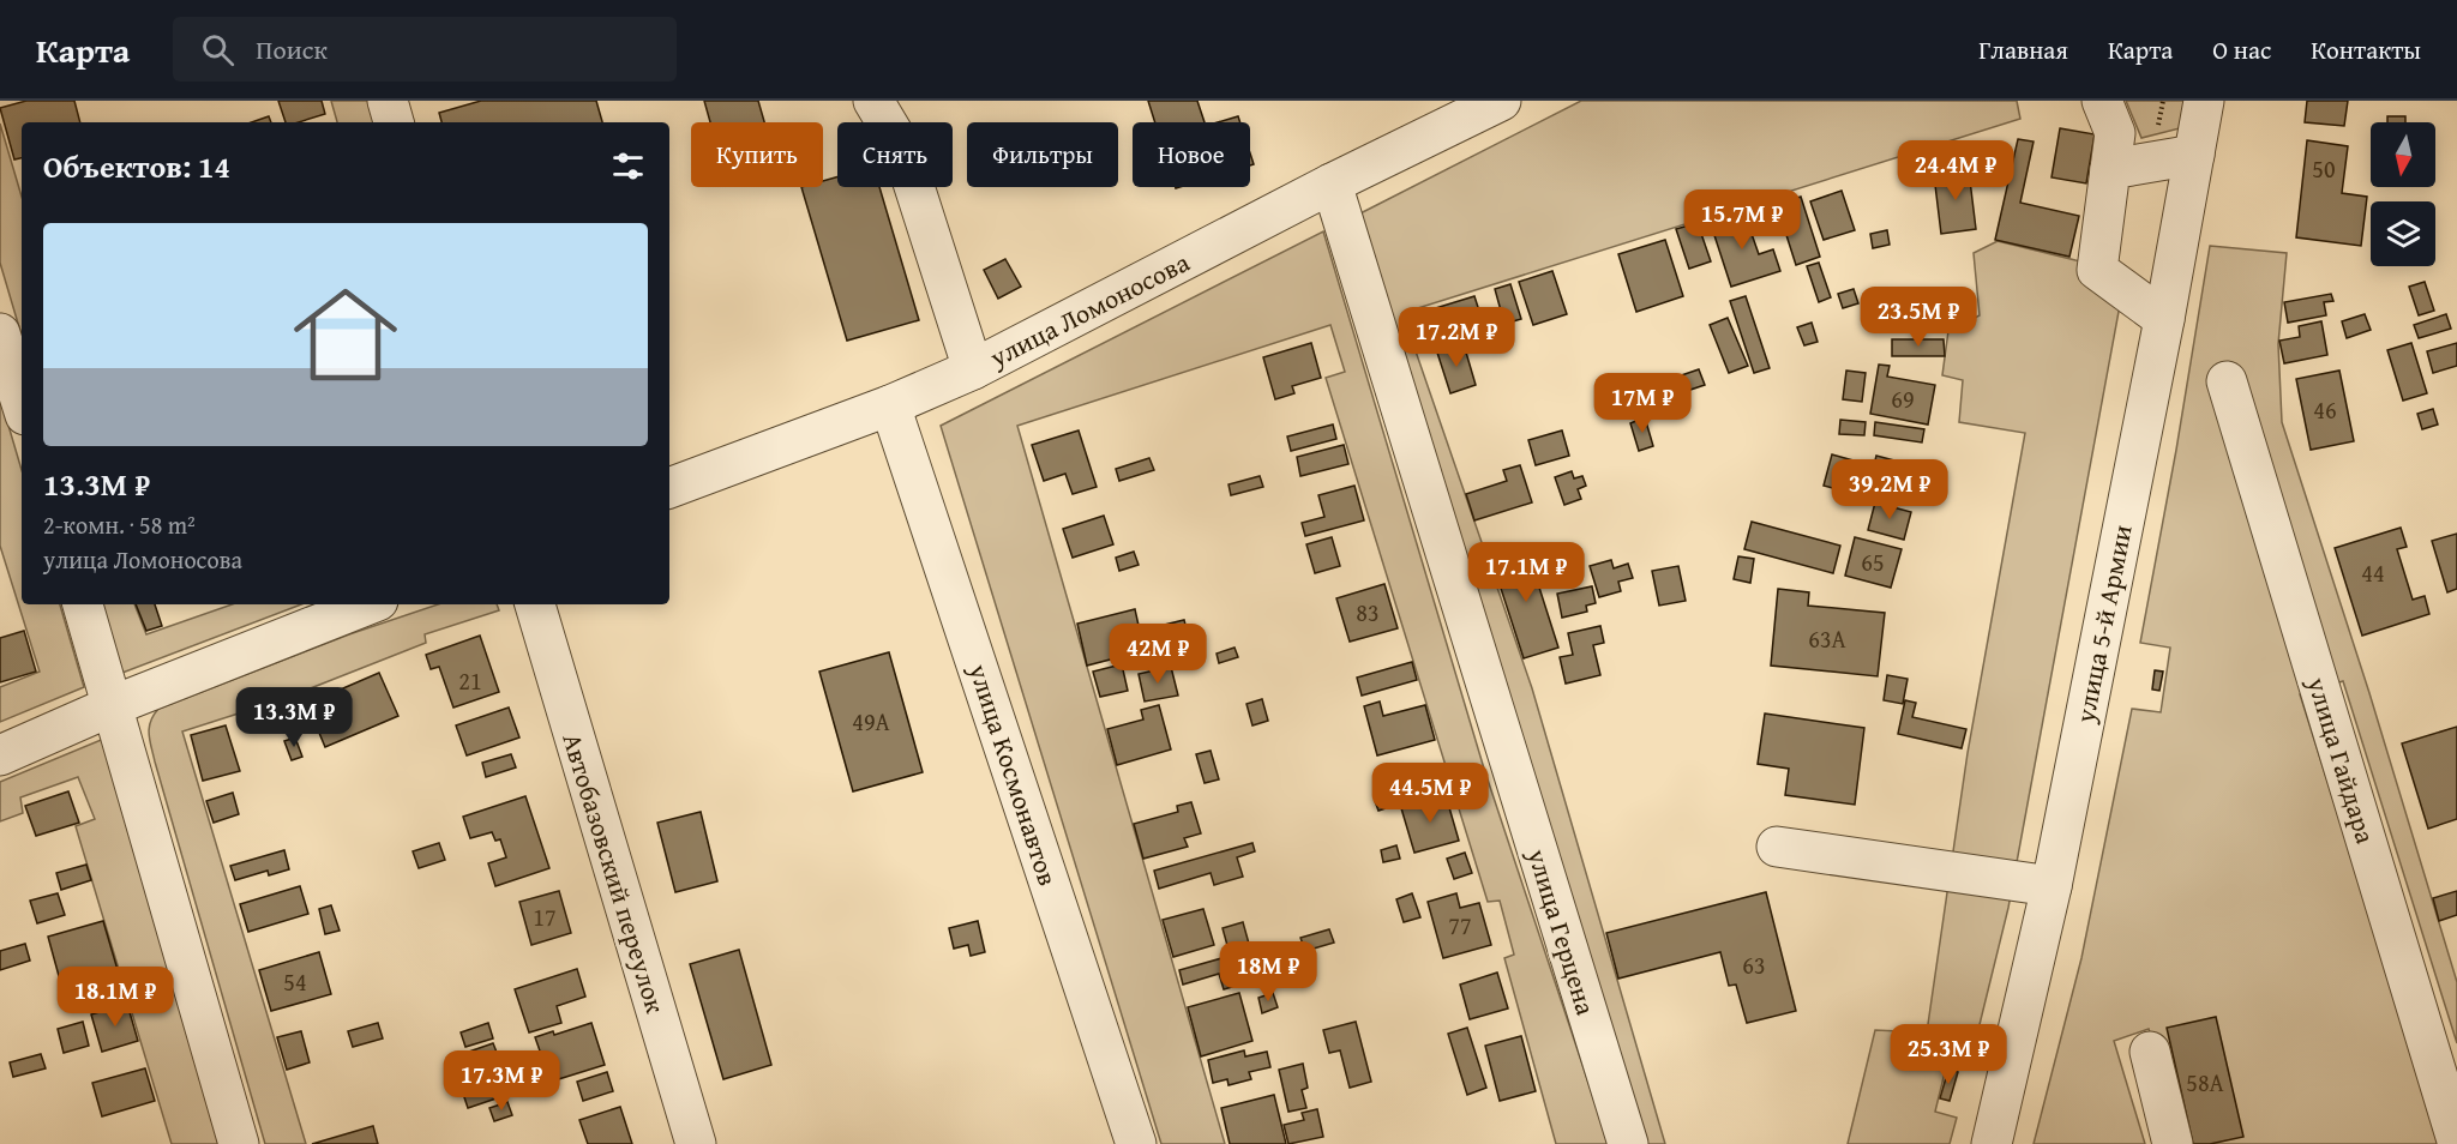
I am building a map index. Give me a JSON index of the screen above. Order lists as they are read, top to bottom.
{
  "streets": {
    "street": [
      "улица Ломоносова",
      "улица 5-й Армии",
      "улица Гайдара",
      "улица Космонавтов",
      "Автобазовский переулок",
      "улица Герцена"
    ]
  },
  "crossings": [
    ["улица Ломоносова", "улица Космонавтов"],
    ["улица Ломоносова", "улица Герцена"]
  ],
  "house_numbers": [
    "50",
    "69",
    "46",
    "65",
    "44",
    "83",
    "63А",
    "21",
    "49А",
    "17",
    "77",
    "63",
    "54",
    "58А"
  ],
  "north": "bottom",
  "page": {
    "header": "Карта",
    "search": "Поиск",
    "nav": [
      "Главная",
      "Карта",
      "О нас",
      "Контакты"
    ],
    "chip": [
      "Купить",
      "Снять",
      "Фильтры",
      "Новое"
    ],
    "heading": "Объектов: 14",
    "price": [
      "24.4M ₽",
      "15.7M ₽",
      "23.5M ₽",
      "17.2M ₽",
      "17M ₽",
      "39.2M ₽",
      "17.1M ₽",
      "42M ₽",
      "13.3M ₽",
      "44.5M ₽",
      "18M ₽",
      "18.1M ₽",
      "25.3M ₽",
      "17.3M ₽"
    ],
    "list": [
      {
        "name": "13.3M ₽",
        "note": "2-комн. · 58 m² · улица Ломоносова"
      }
    ]
  }
}
